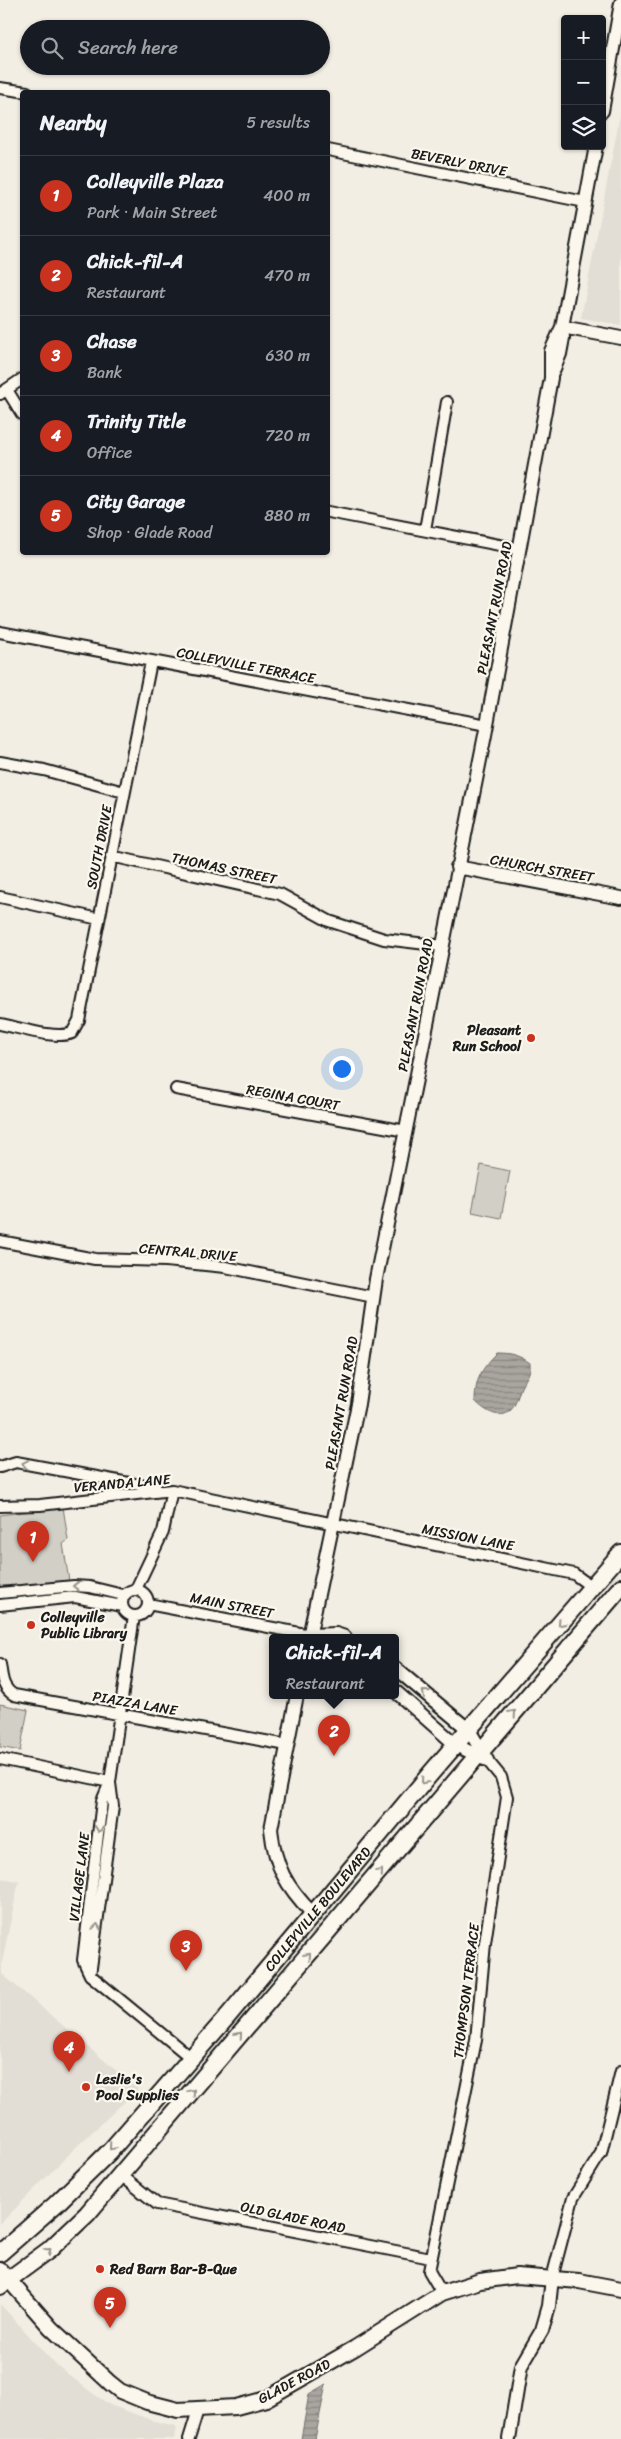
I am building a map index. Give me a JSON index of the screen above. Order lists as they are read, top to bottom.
{
  "streets": {
    "main road": ["COLLEYVILLE BOULEVARD", "GLADE ROAD"],
    "street": [
      "BEVERLY DRIVE",
      "PLEASANT RUN ROAD",
      "COLLEYVILLE TERRACE",
      "SOUTH DRIVE",
      "THOMAS STREET",
      "CHURCH STREET",
      "REGINA COURT",
      "CENTRAL DRIVE",
      "VERANDA LANE",
      "MISSION LANE",
      "MAIN STREET",
      "PIAZZA LANE",
      "VILLAGE LANE",
      "THOMPSON TERRACE",
      "OLD GLADE ROAD"
    ]
  },
  "crossings": [
    ["BEVERLY DRIVE", "PLEASANT RUN ROAD"],
    ["PLEASANT RUN ROAD", "COLLEYVILLE TERRACE"],
    ["PLEASANT RUN ROAD", "THOMAS STREET"],
    ["PLEASANT RUN ROAD", "CHURCH STREET"],
    ["PLEASANT RUN ROAD", "REGINA COURT"],
    ["PLEASANT RUN ROAD", "CENTRAL DRIVE"],
    ["PLEASANT RUN ROAD", "VERANDA LANE"],
    ["PLEASANT RUN ROAD", "MISSION LANE"],
    ["COLLEYVILLE TERRACE", "SOUTH DRIVE"],
    ["SOUTH DRIVE", "THOMAS STREET"],
    ["VERANDA LANE", "MISSION LANE"],
    ["MISSION LANE", "COLLEYVILLE BOULEVARD"],
    ["MAIN STREET", "VILLAGE LANE"],
    ["PIAZZA LANE", "VILLAGE LANE"],
    ["VILLAGE LANE", "COLLEYVILLE BOULEVARD"],
    ["COLLEYVILLE BOULEVARD", "THOMPSON TERRACE"],
    ["COLLEYVILLE BOULEVARD", "OLD GLADE ROAD"],
    ["COLLEYVILLE BOULEVARD", "GLADE ROAD"],
    ["THOMPSON TERRACE", "OLD GLADE ROAD"]
  ],
  "places": [
    "Pleasant Run School",
    "Colleyville Public Library",
    "Leslie's Pool Supplies",
    "Red Barn Bar-B-Que"
  ],
  "page": {
    "map_buttons": ["+", "−"],
    "search": "Search here",
    "heading": ["Nearby", "5 results"],
    "list": [
      {
        "mark": "1",
        "name": "Colleyville Plaza",
        "note": "Park · Main Street",
        "value": "400 m"
      },
      {
        "mark": "2",
        "name": "Chick-fil-A",
        "note": "Restaurant",
        "value": "470 m"
      },
      {
        "mark": "3",
        "name": "Chase",
        "note": "Bank",
        "value": "630 m"
      },
      {
        "mark": "4",
        "name": "Trinity Title",
        "note": "Office",
        "value": "720 m"
      },
      {
        "mark": "5",
        "name": "City Garage",
        "note": "Shop · Glade Road",
        "value": "880 m"
      }
    ],
    "pins": [
      "1",
      "2",
      "3",
      "4",
      "5"
    ],
    "popup": ["Chick-fil-A", "Restaurant"]
  }
}
